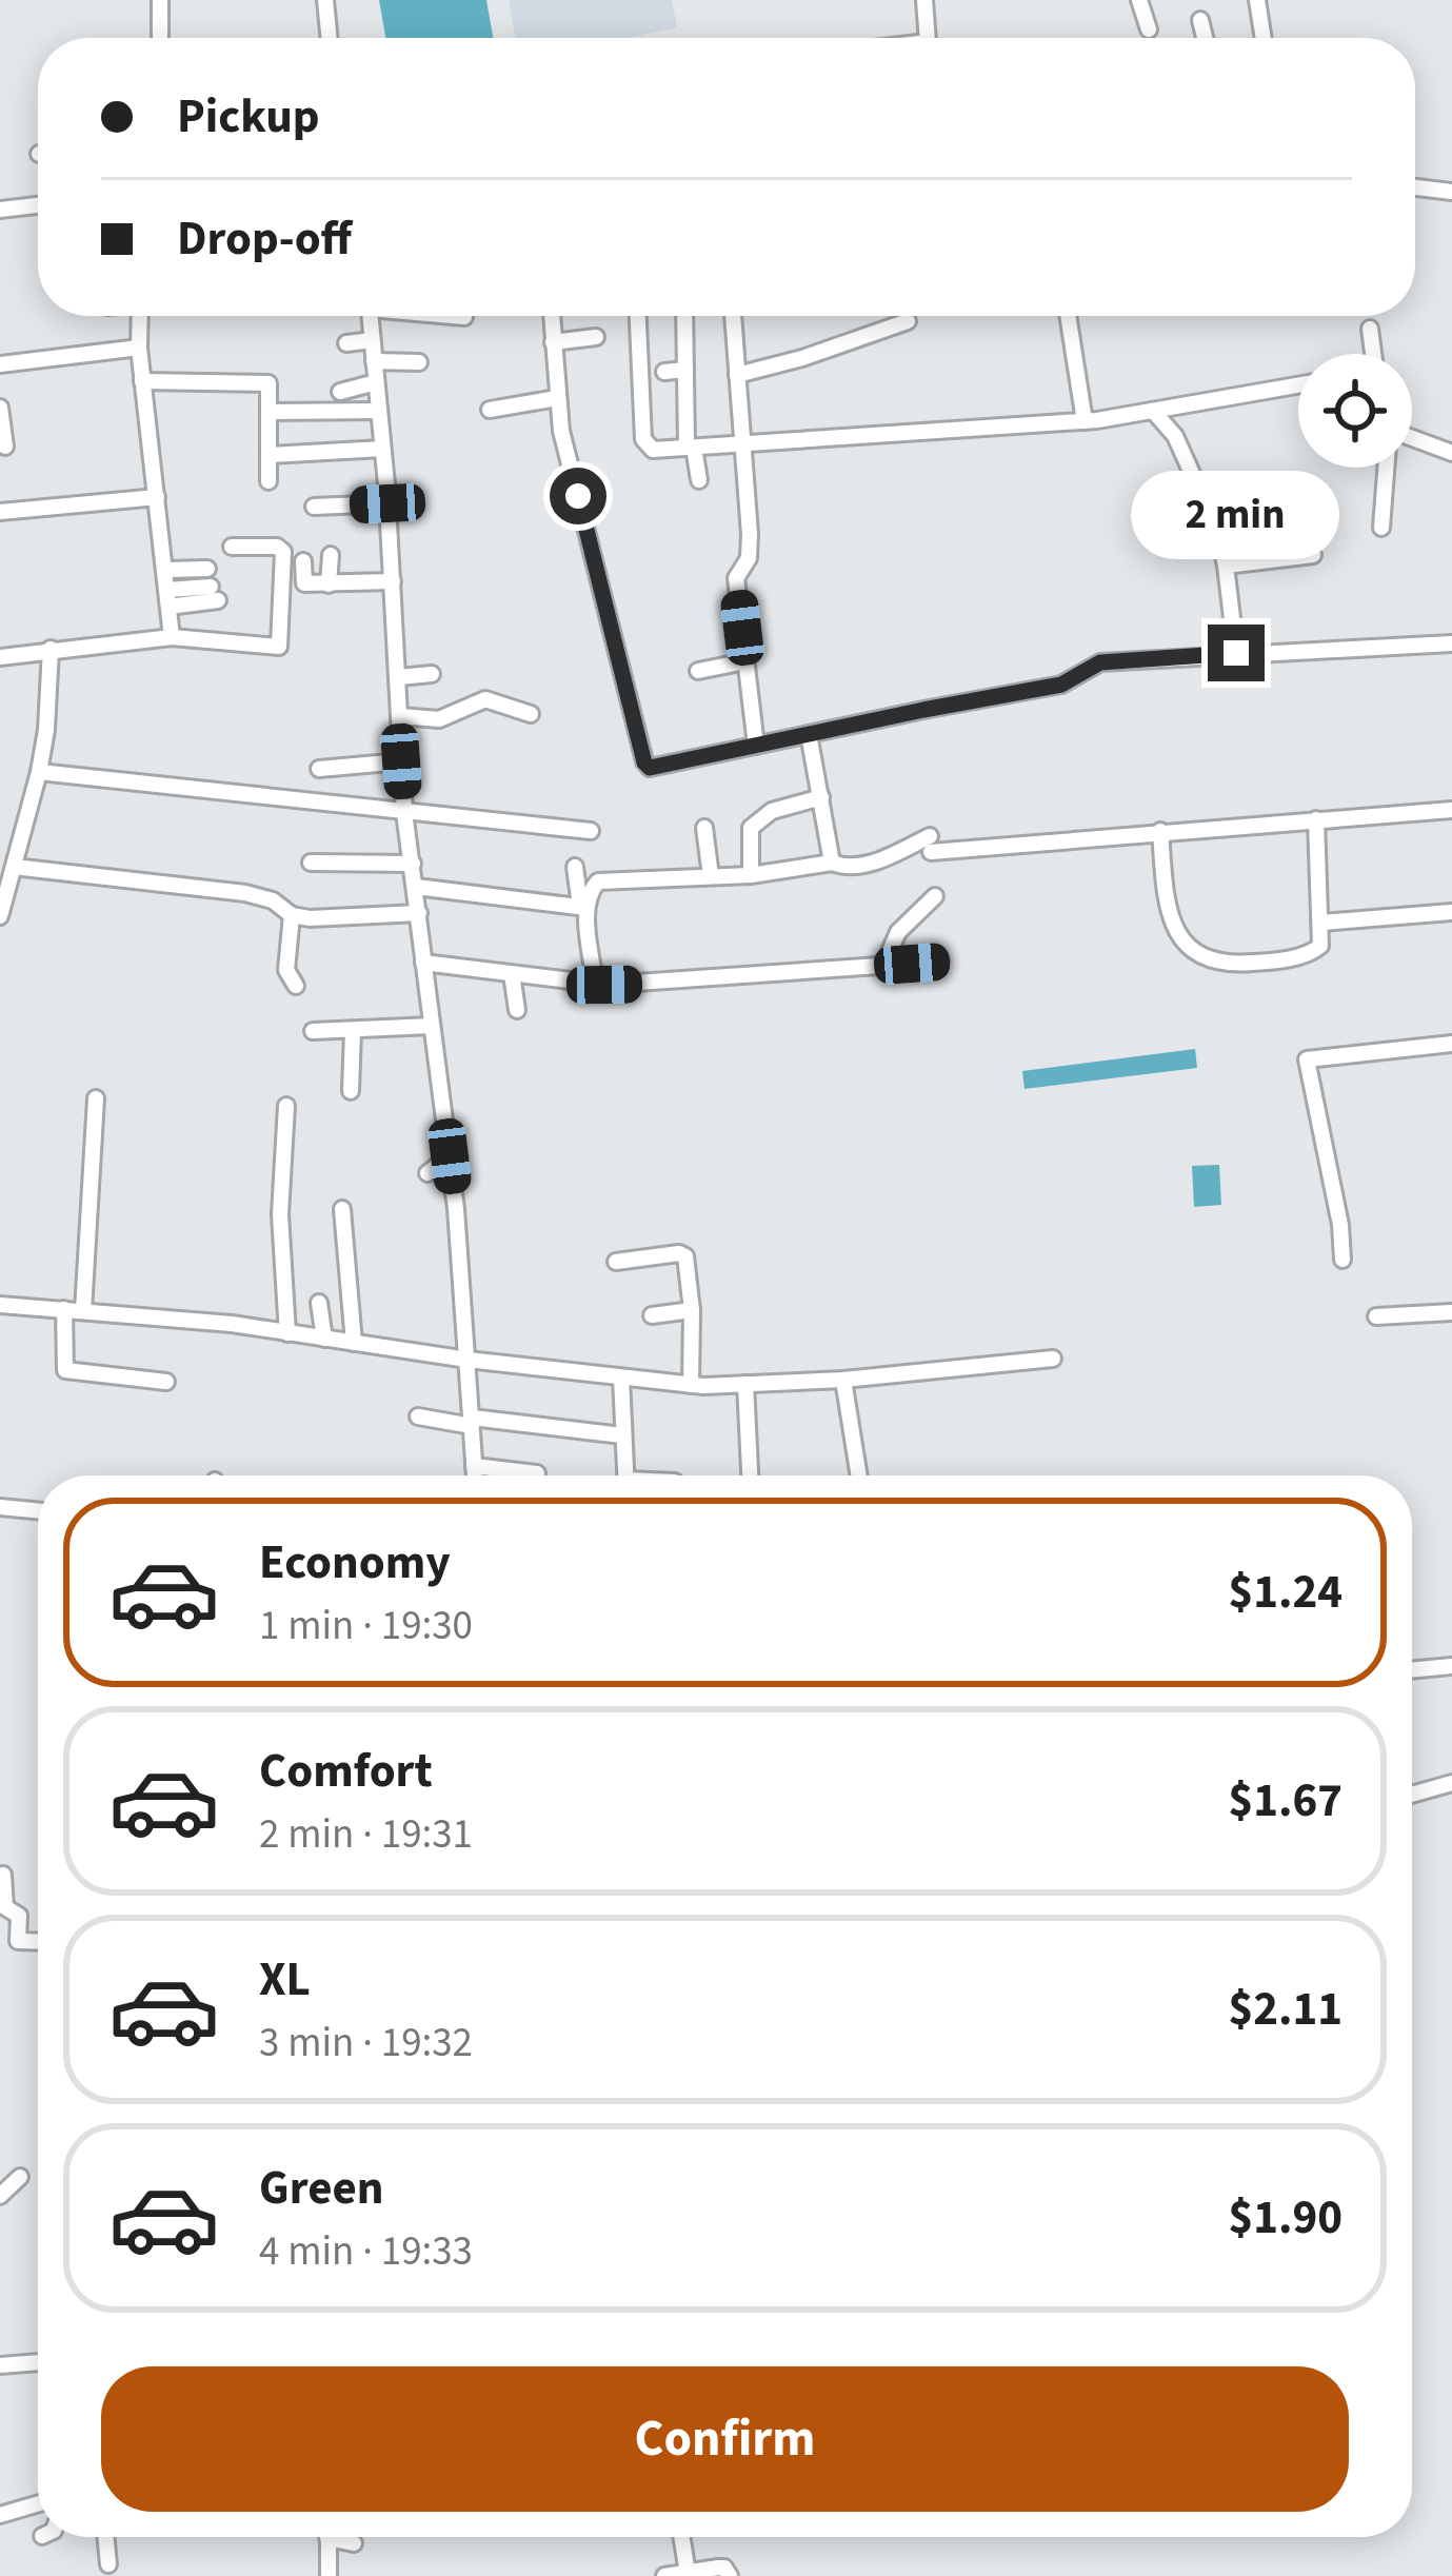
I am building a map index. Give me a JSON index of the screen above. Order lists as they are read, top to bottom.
{
  "page": {
    "banner": ["Pickup", "Drop-off"],
    "bubble": "2 min",
    "list": [
      {
        "name": "Economy",
        "note": "1 min · 19:30",
        "value": "$1.24"
      },
      {
        "name": "Comfort",
        "note": "2 min · 19:31",
        "value": "$1.67"
      },
      {
        "name": "XL",
        "note": "3 min · 19:32",
        "value": "$2.11"
      },
      {
        "name": "Green",
        "note": "4 min · 19:33",
        "value": "$1.90"
      }
    ],
    "buttons": "Confirm"
  }
}
